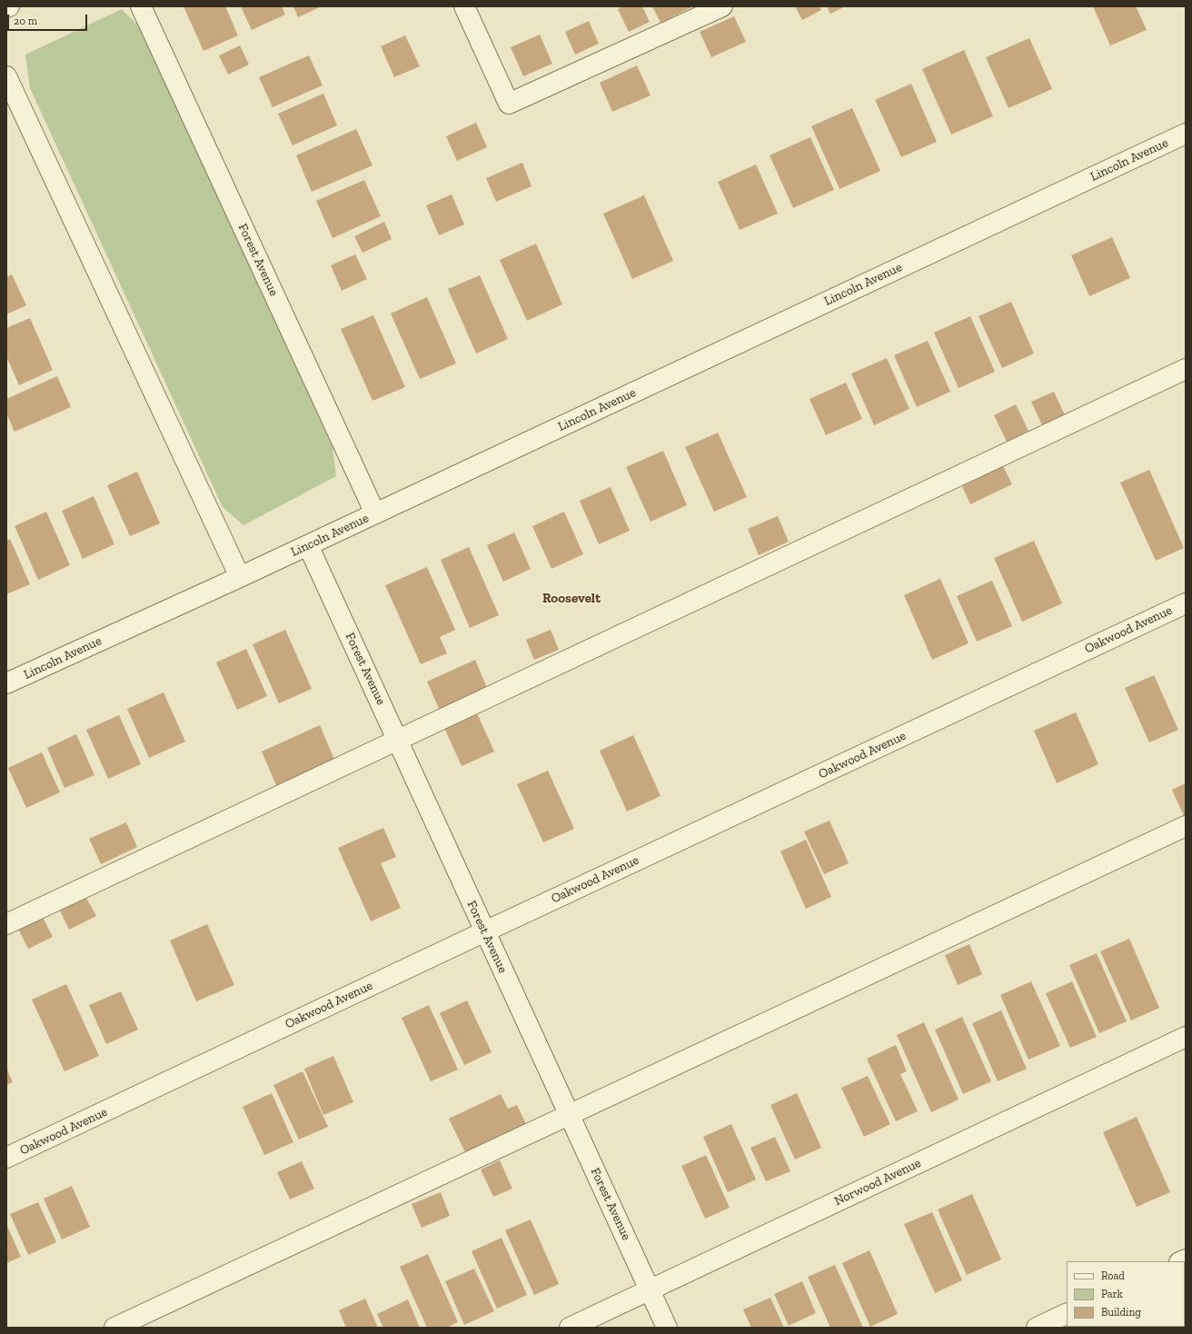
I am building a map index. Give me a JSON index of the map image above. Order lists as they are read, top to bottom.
{
  "streets": {
    "street": [
      "Lincoln Avenue",
      "Forest Avenue",
      "Oakwood Avenue",
      "Norwood Avenue"
    ]
  },
  "crossings": [
    ["Lincoln Avenue", "Forest Avenue"],
    ["Forest Avenue", "Oakwood Avenue"],
    ["Forest Avenue", "Norwood Avenue"]
  ],
  "districts": ["Roosevelt"],
  "legend": ["Road", "Park", "Building"],
  "scale_bar": "20 m"
}
